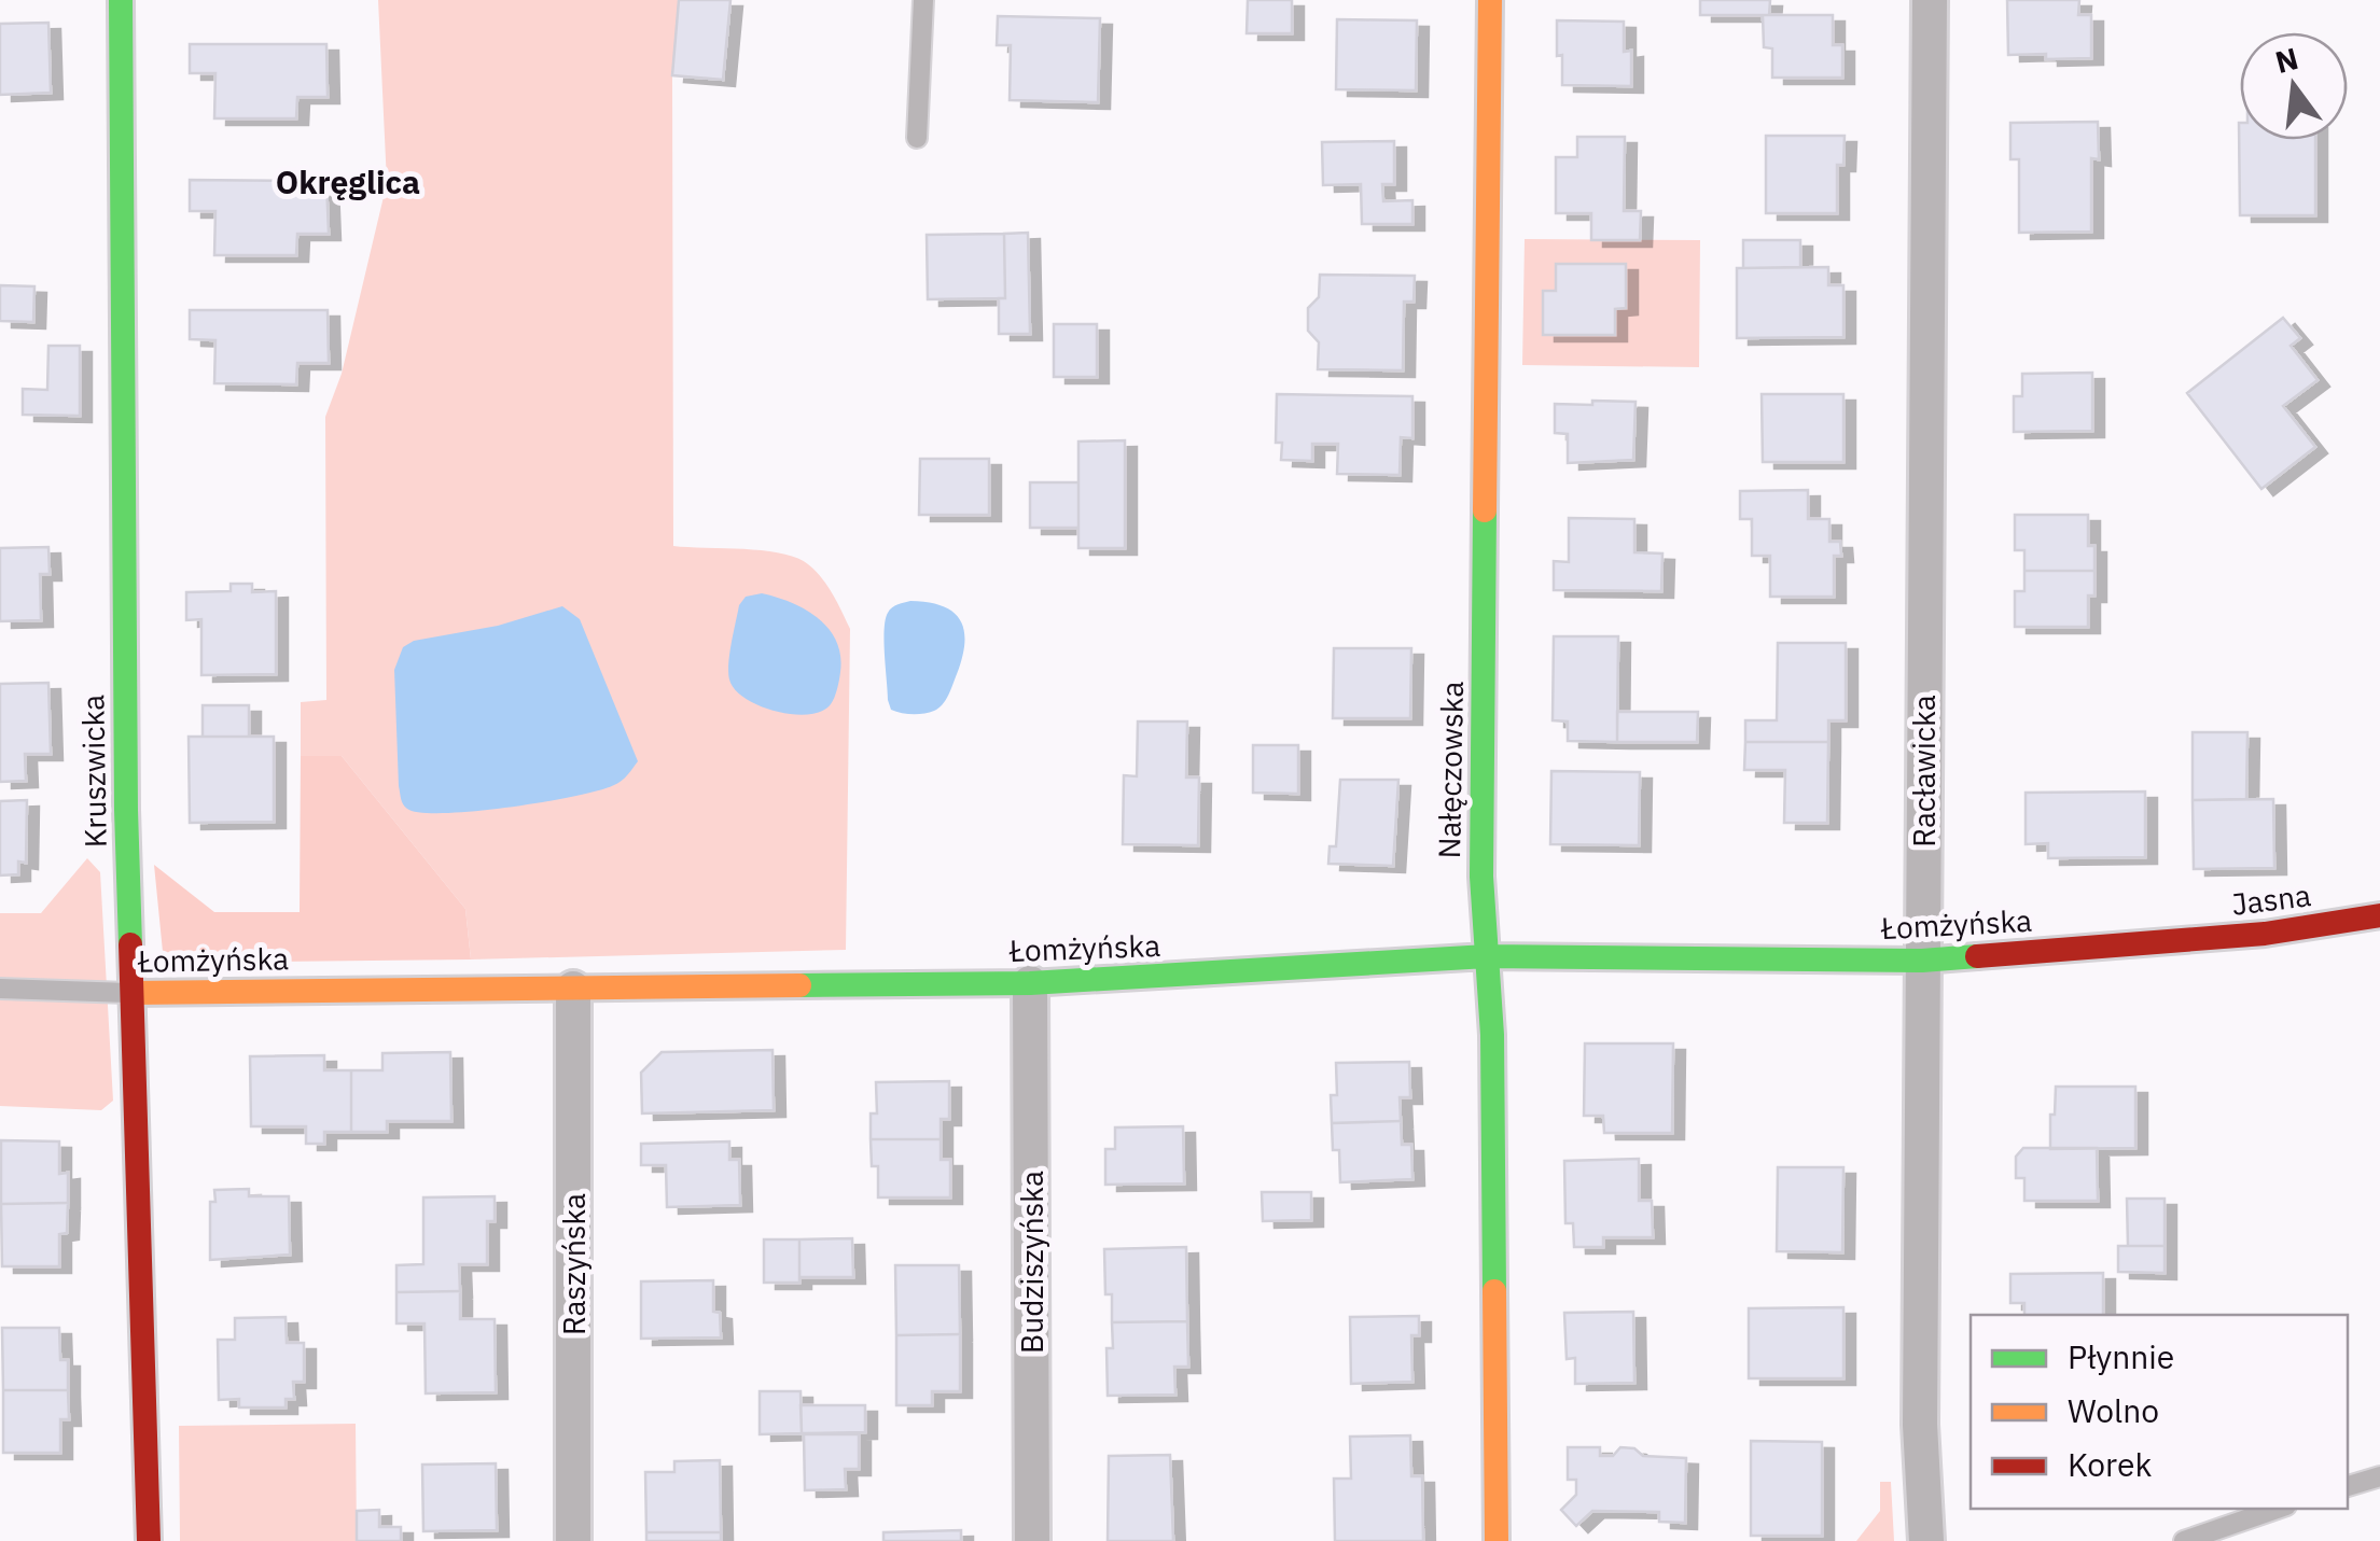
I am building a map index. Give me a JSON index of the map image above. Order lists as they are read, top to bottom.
{
  "streets": {
    "street": [
      "Nałęczowska",
      "Kruszwicka",
      "Racławicka",
      "Jasna",
      "Łomżyńska",
      "Budziszyńska",
      "Raszyńska"
    ]
  },
  "crossings": [
    ["Nałęczowska", "Łomżyńska"],
    ["Kruszwicka", "Łomżyńska"],
    ["Racławicka", "Łomżyńska"],
    ["Jasna", "Łomżyńska"],
    ["Łomżyńska", "Budziszyńska"],
    ["Łomżyńska", "Raszyńska"]
  ],
  "districts": ["Okręglica"],
  "legend": ["Płynnie", "Wolno", "Korek"],
  "north": "top"
}
